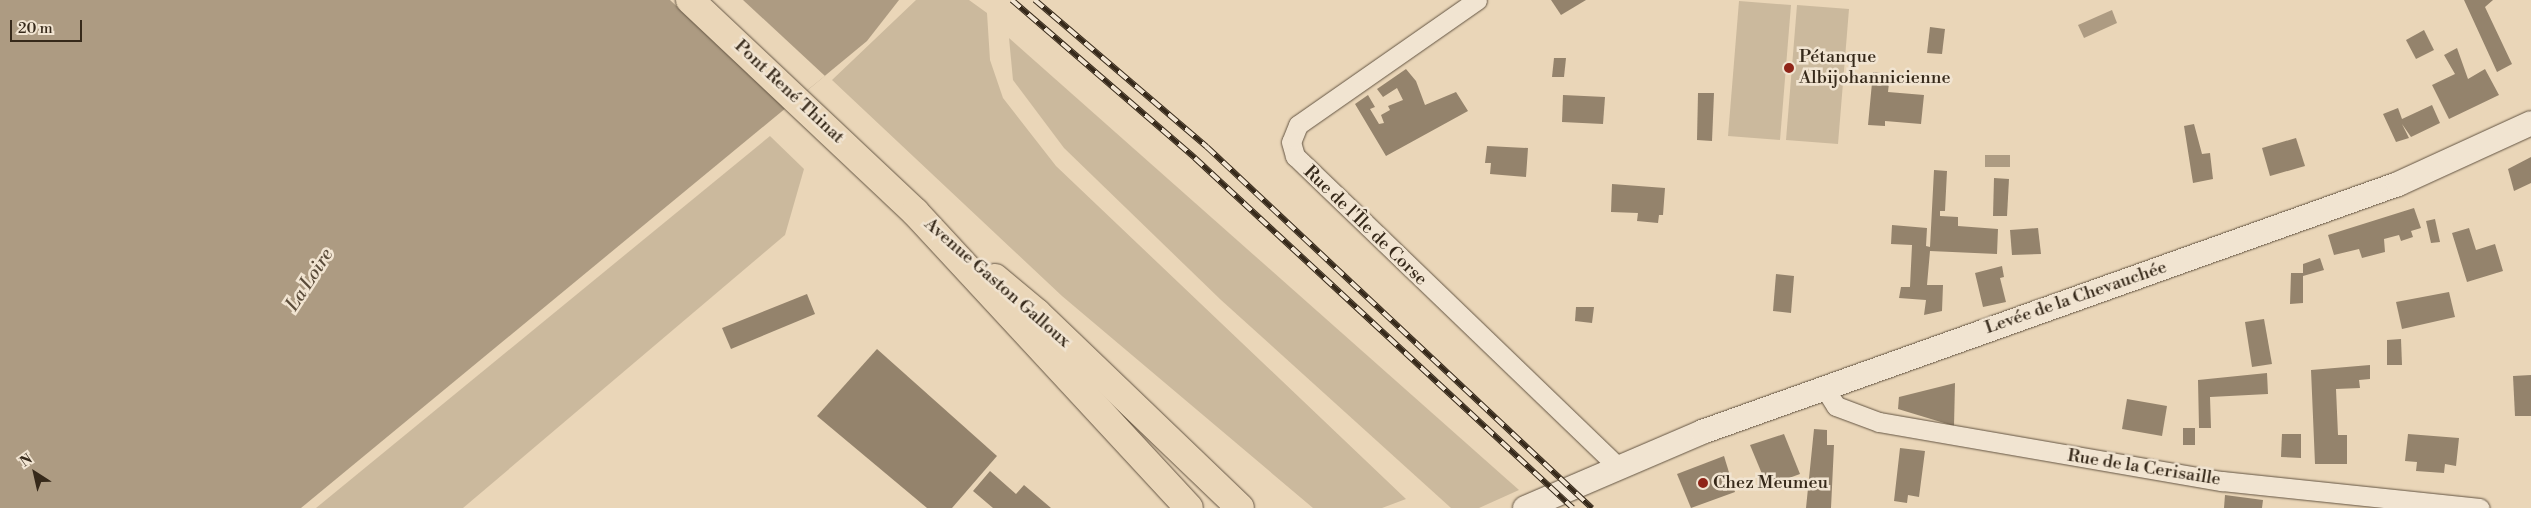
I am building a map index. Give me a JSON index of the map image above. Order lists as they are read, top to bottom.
{
  "streets": {
    "main road": ["Pont René Thinat", "Avenue Gaston Galloux"],
    "street": ["Rue de l'Île de Corse", "Levée de la Chevauchée", "Rue de la Cerisaille"]
  },
  "crossings": [
    ["Pont René Thinat", "Avenue Gaston Galloux"],
    ["Rue de l'Île de Corse", "Levée de la Chevauchée"],
    ["Levée de la Chevauchée", "Rue de la Cerisaille"]
  ],
  "water": ["La Loire"],
  "places": ["Pétanque Albijohannicienne", "Chez Meumeu"],
  "scale_bar": "20 m",
  "north": "top left"
}
